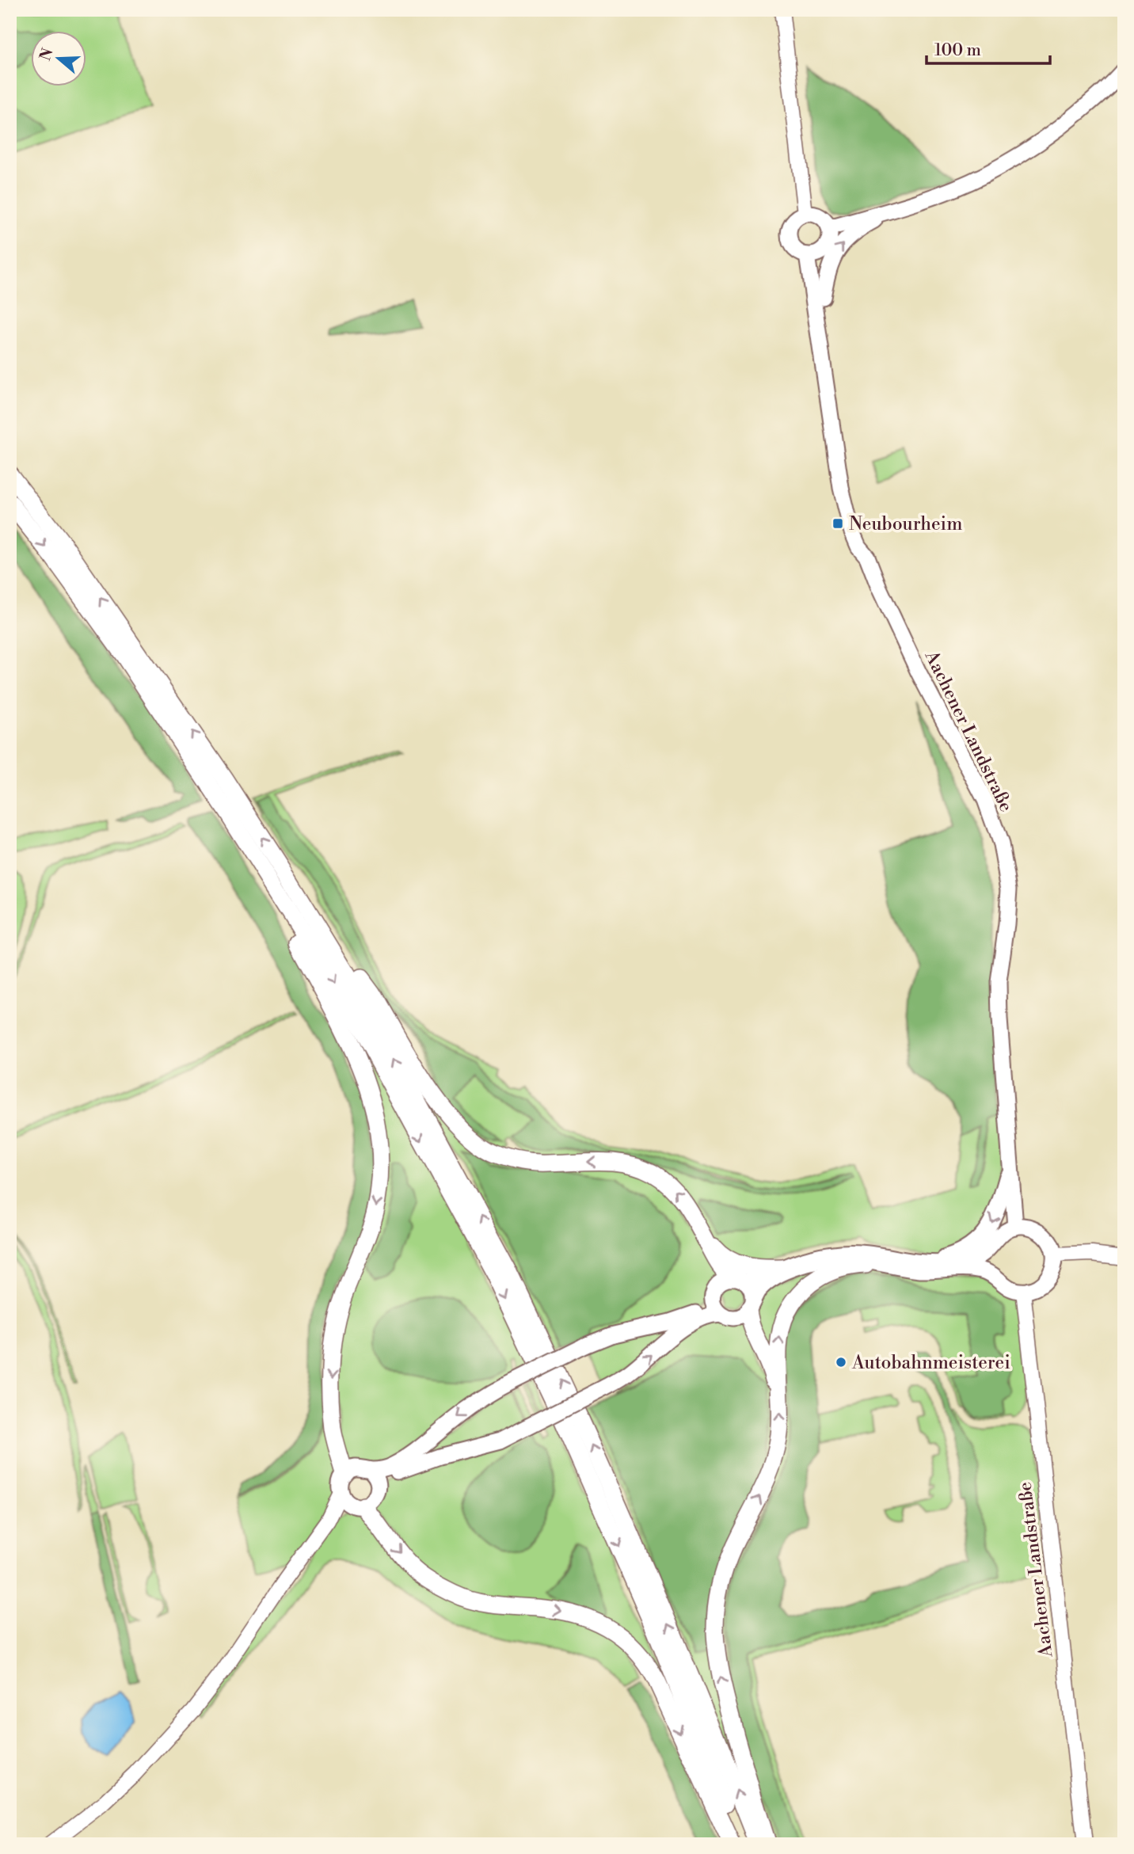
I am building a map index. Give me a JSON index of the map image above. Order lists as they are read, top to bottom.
{
  "streets": {
    "main road": ["Aachener Landstraße"]
  },
  "places": {
    "transit": ["Neubourheim"],
    "other": ["Autobahnmeisterei"]
  },
  "scale_bar": "100 m",
  "north": "left"
}
